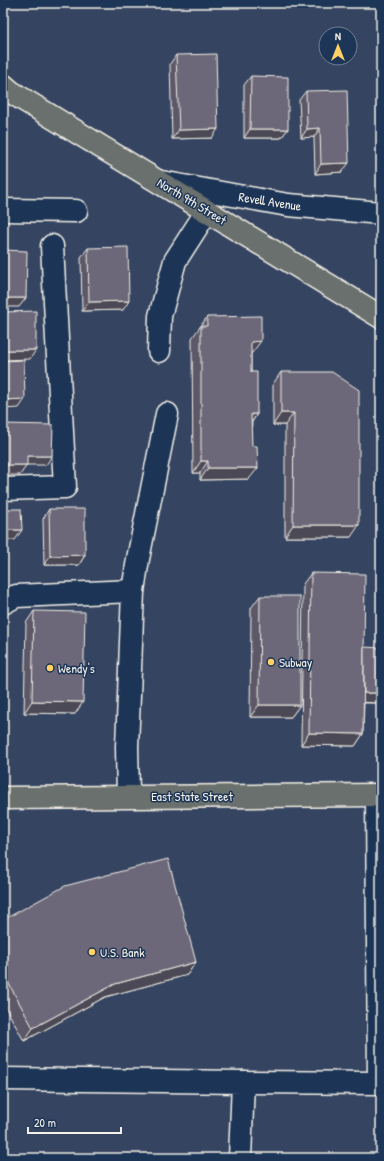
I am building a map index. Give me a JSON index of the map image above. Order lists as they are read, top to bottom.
{
  "streets": {
    "main road": ["North 9th Street", "East State Street"],
    "street": ["Revell Avenue"]
  },
  "crossings": [
    ["North 9th Street", "Revell Avenue"]
  ],
  "places": ["Subway", "Wendy's", "U.S. Bank"],
  "scale_bar": "20 m",
  "north": "top"
}
